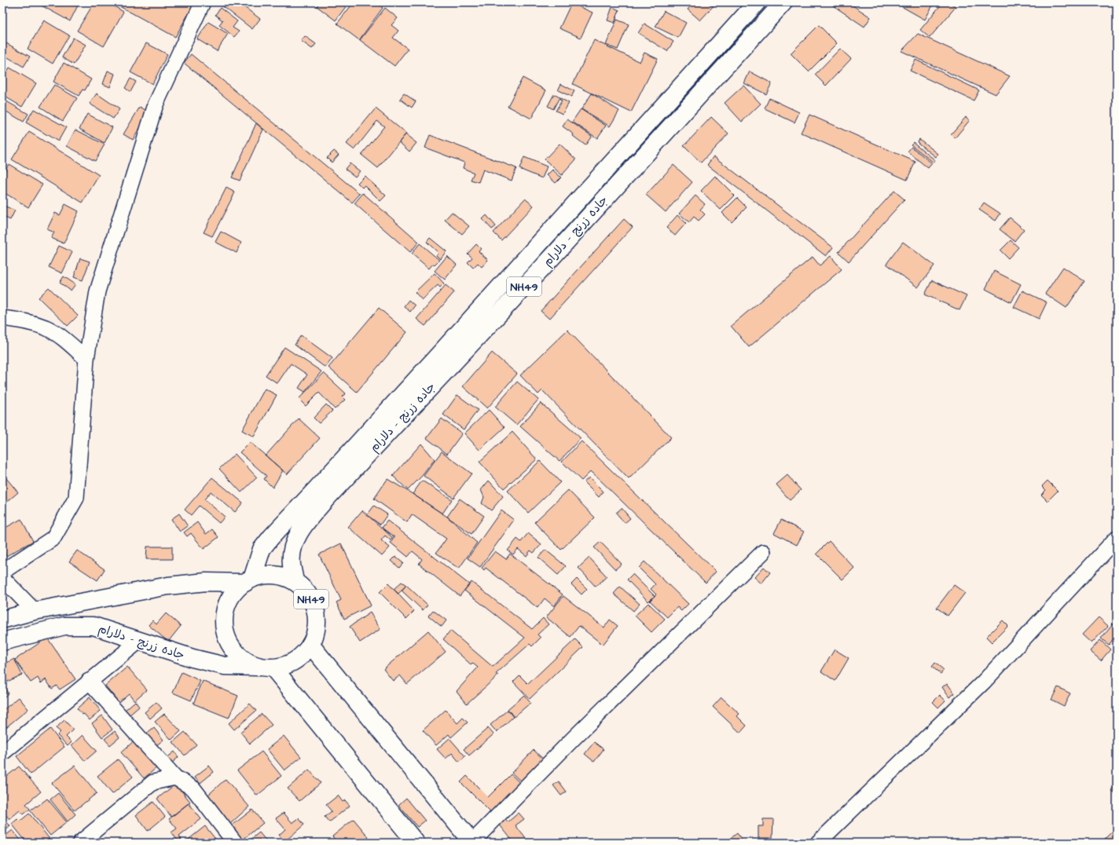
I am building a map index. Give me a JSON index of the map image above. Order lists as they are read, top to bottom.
{
  "streets": {
    "main road": ["جاده زرنج - دلارام", "NH49"]
  },
  "crossings": [
    ["جاده زرنج - دلارام", "NH49"]
  ]
}
